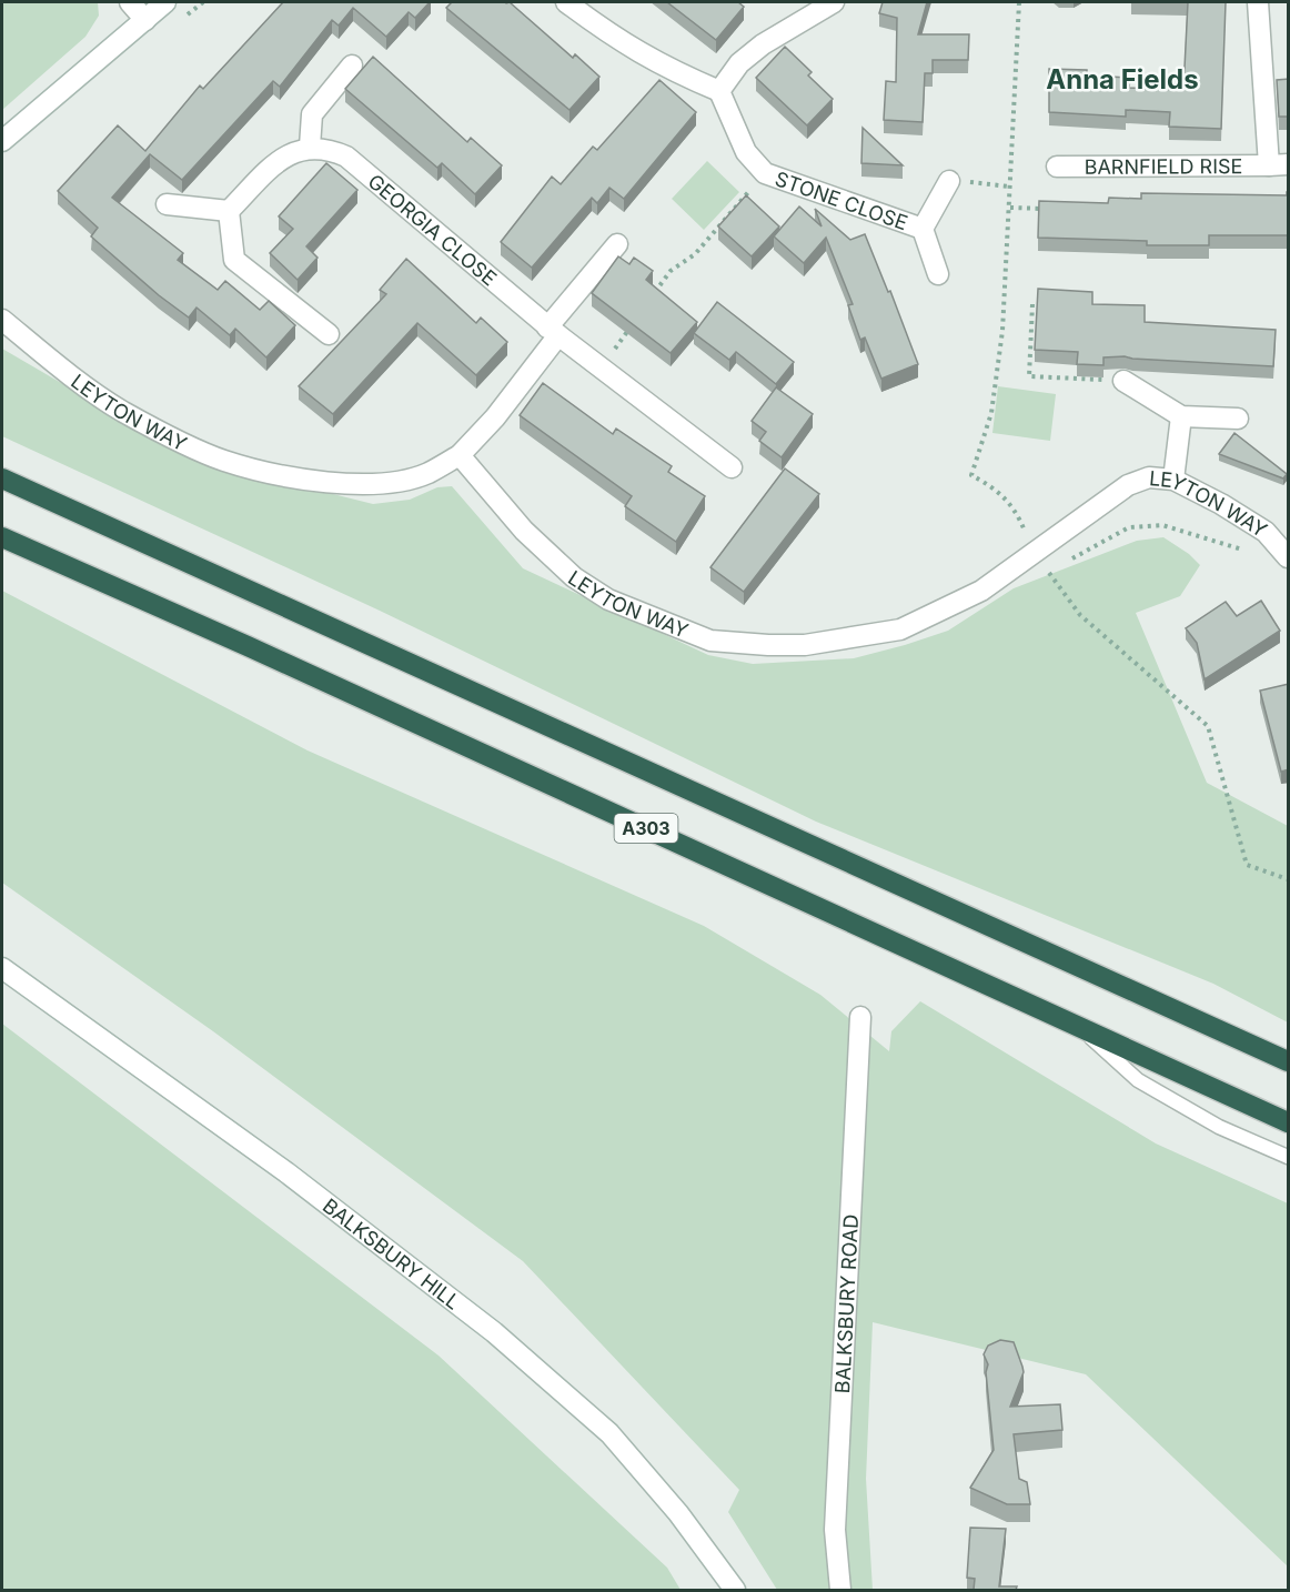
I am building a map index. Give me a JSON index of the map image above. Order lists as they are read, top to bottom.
{
  "streets": {
    "highway": ["A303"],
    "street": [
      "BARNFIELD RISE",
      "STONE CLOSE",
      "GEORGIA CLOSE",
      "LEYTON WAY",
      "BALKSBURY HILL",
      "BALKSBURY ROAD"
    ]
  },
  "districts": ["Anna Fields"]
}
